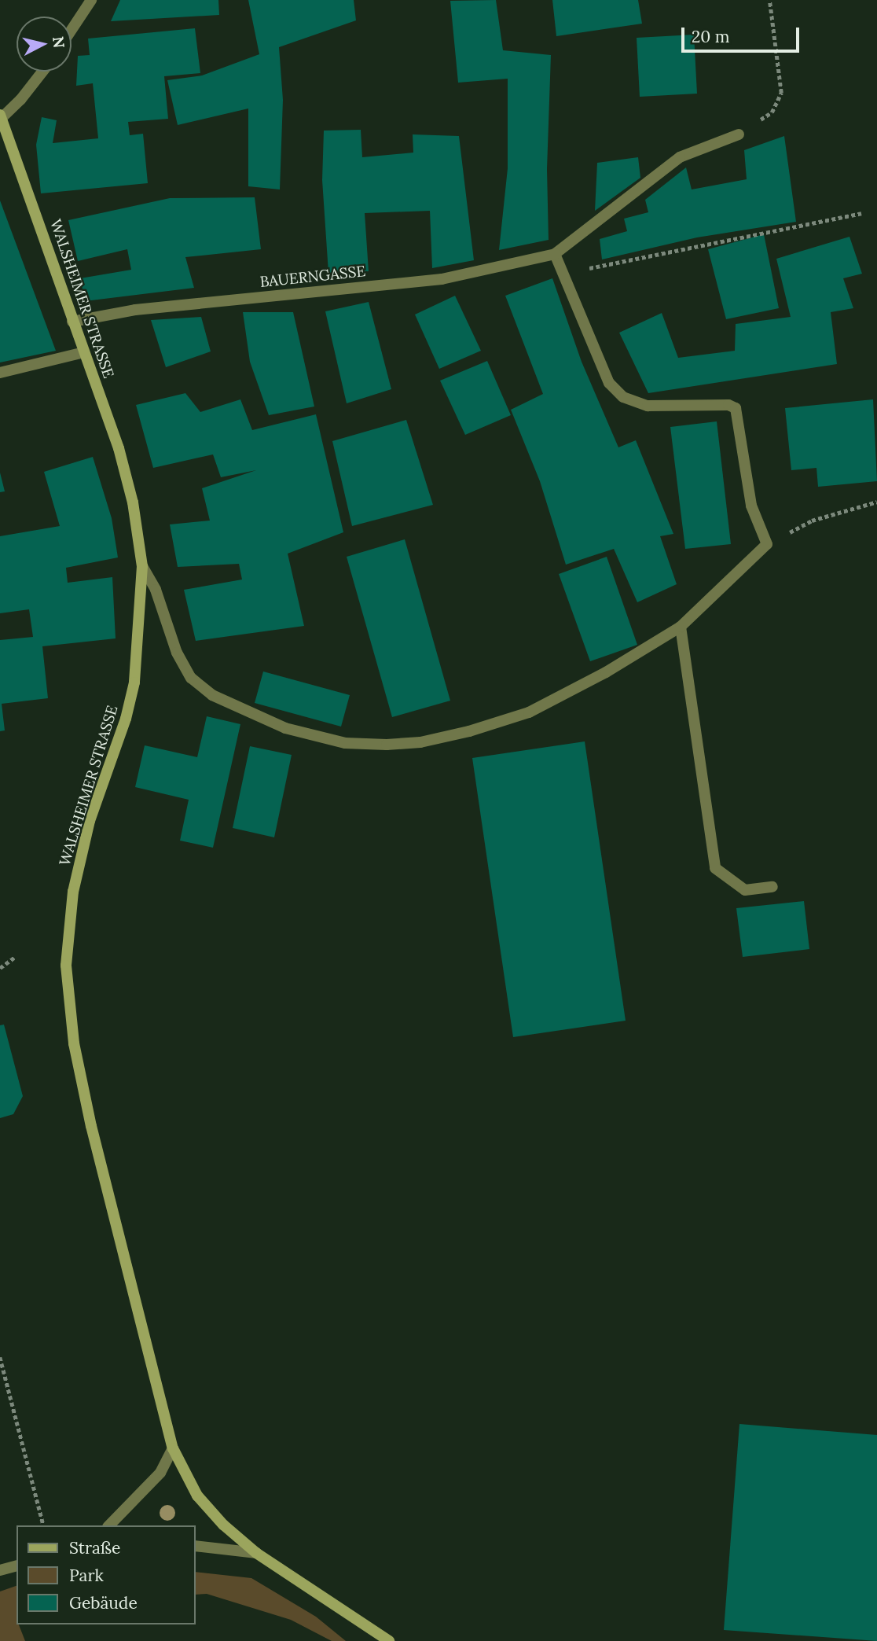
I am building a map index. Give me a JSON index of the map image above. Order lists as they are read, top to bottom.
{
  "streets": {
    "street": ["BAUERNGASSE", "WALSHEIMER STRASSE"]
  },
  "crossings": [
    ["BAUERNGASSE", "WALSHEIMER STRASSE"]
  ],
  "legend": ["Straße", "Park", "Gebäude"],
  "scale_bar": "20 m",
  "north": "right"
}
